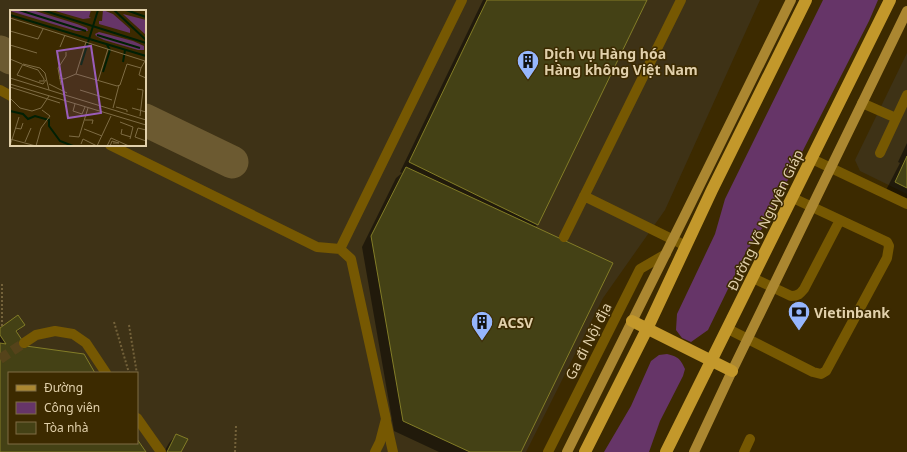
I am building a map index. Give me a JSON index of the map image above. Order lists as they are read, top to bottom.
{
  "streets": {
    "highway": ["Đường Võ Nguyên Giáp"],
    "lane": ["Ga đi Nội địa"]
  },
  "places": {
    "building": ["Dịch vụ Hàng hóa Hàng không Việt Nam", "ACSV"],
    "bank": ["Vietinbank"]
  },
  "legend": ["Đường", "Công viên", "Tòa nhà"]
}
